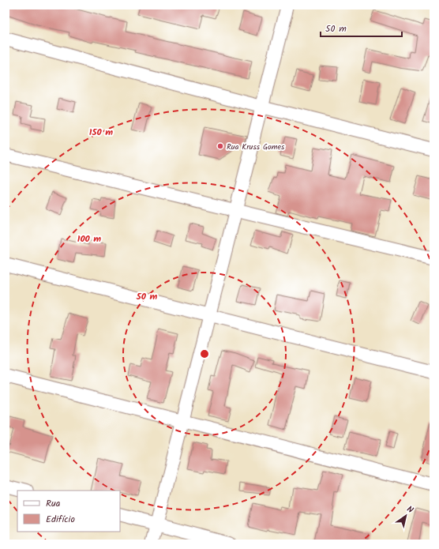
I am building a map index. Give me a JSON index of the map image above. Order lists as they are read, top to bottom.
{
  "places": ["Rua Kruss Gomes"],
  "legend": ["Rua", "Edifício"],
  "scale_bar": "50 m",
  "north": "top right",
  "rings": ["150 m", "100 m", "50 m"]
}
